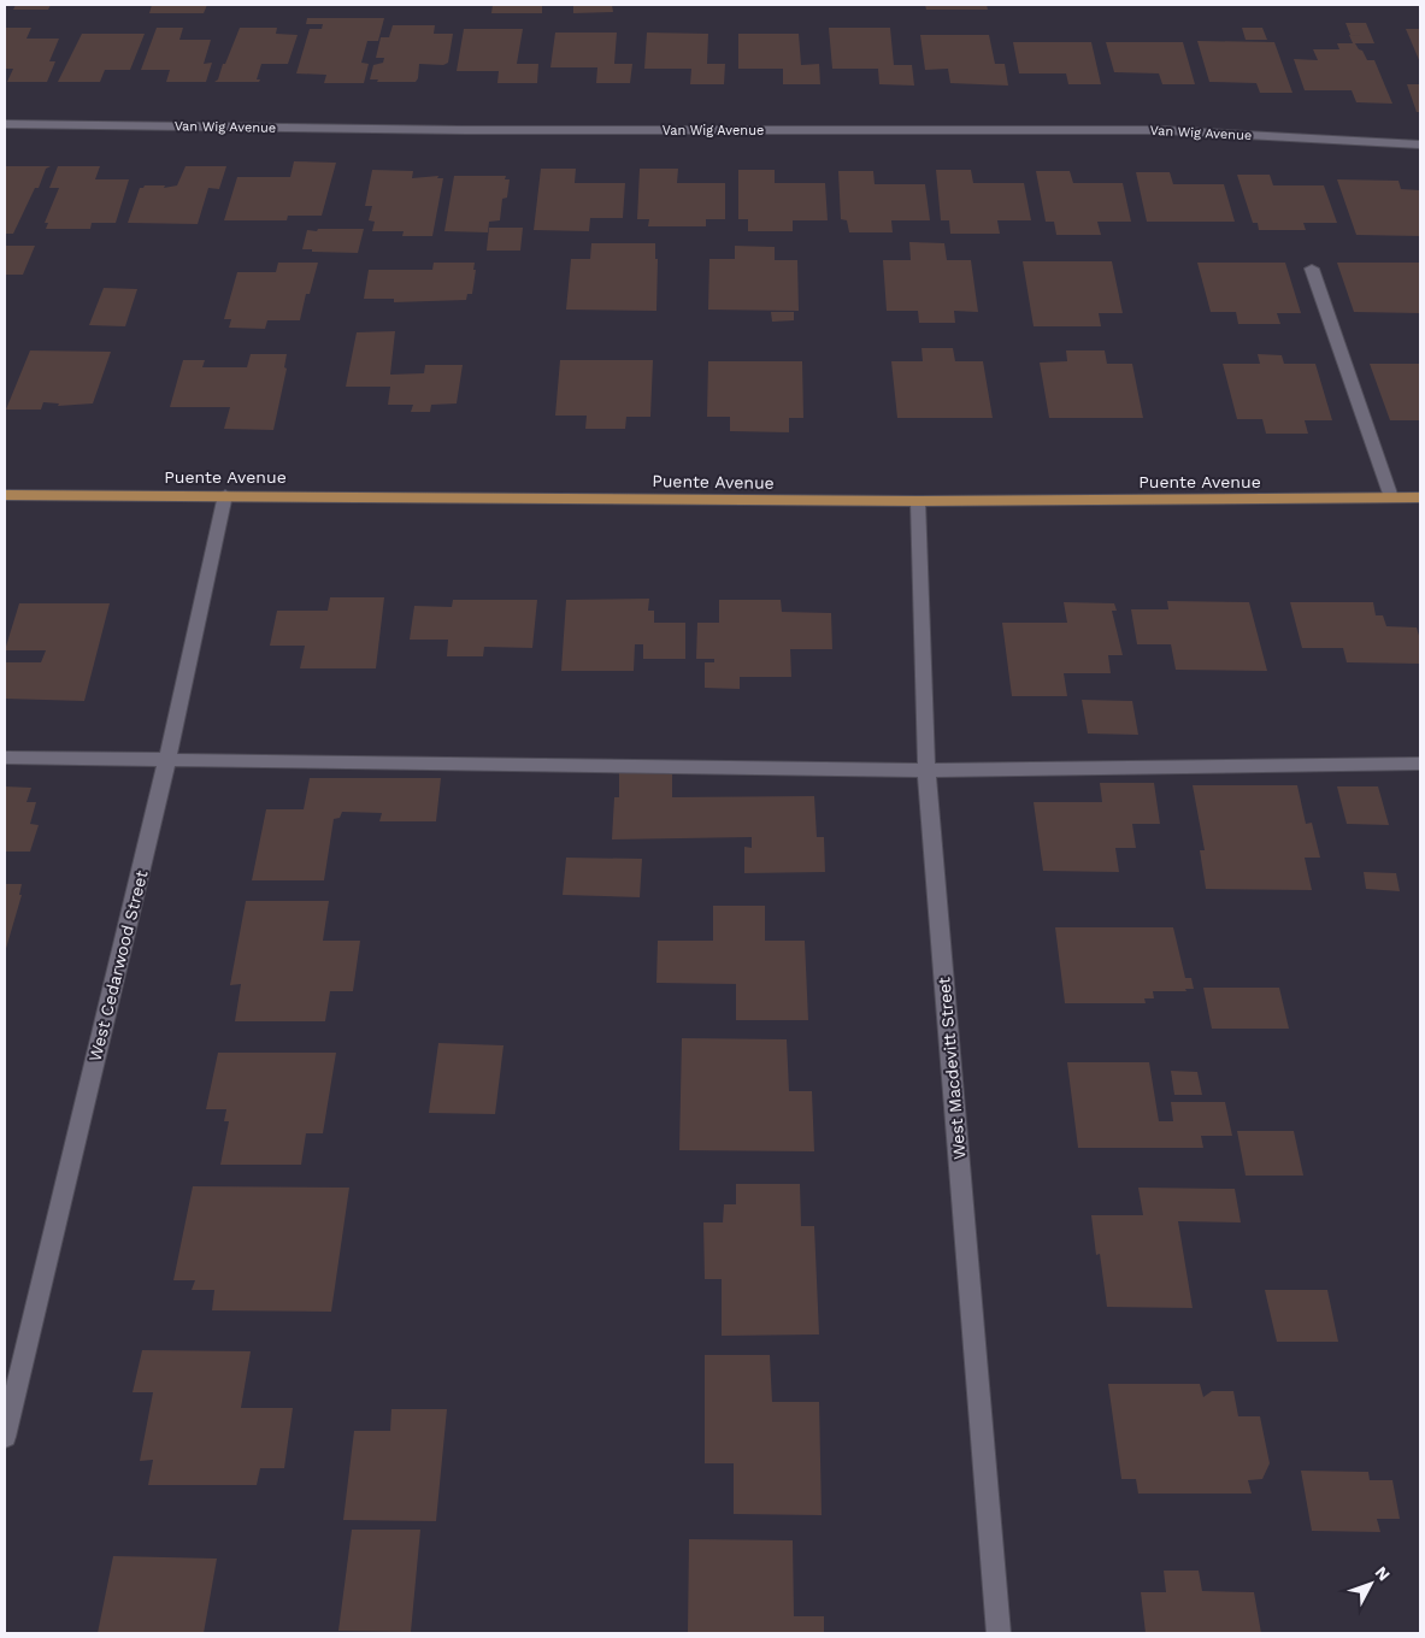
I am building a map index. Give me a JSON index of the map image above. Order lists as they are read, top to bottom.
{
  "streets": {
    "main road": ["Puente Avenue"],
    "street": ["Van Wig Avenue", "West Cedarwood Street", "West Macdevitt Street"]
  },
  "crossings": [
    ["Puente Avenue", "West Cedarwood Street"],
    ["Puente Avenue", "West Macdevitt Street"]
  ],
  "north": "top right"
}
